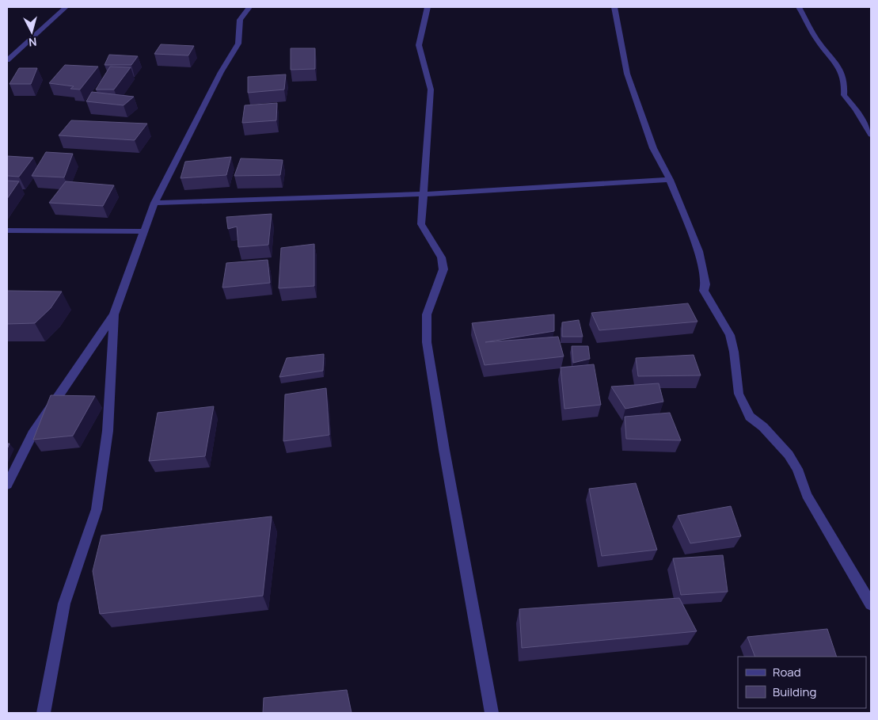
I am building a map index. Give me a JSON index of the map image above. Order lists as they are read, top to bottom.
{
  "legend": ["Road", "Building"],
  "north": "bottom"
}
